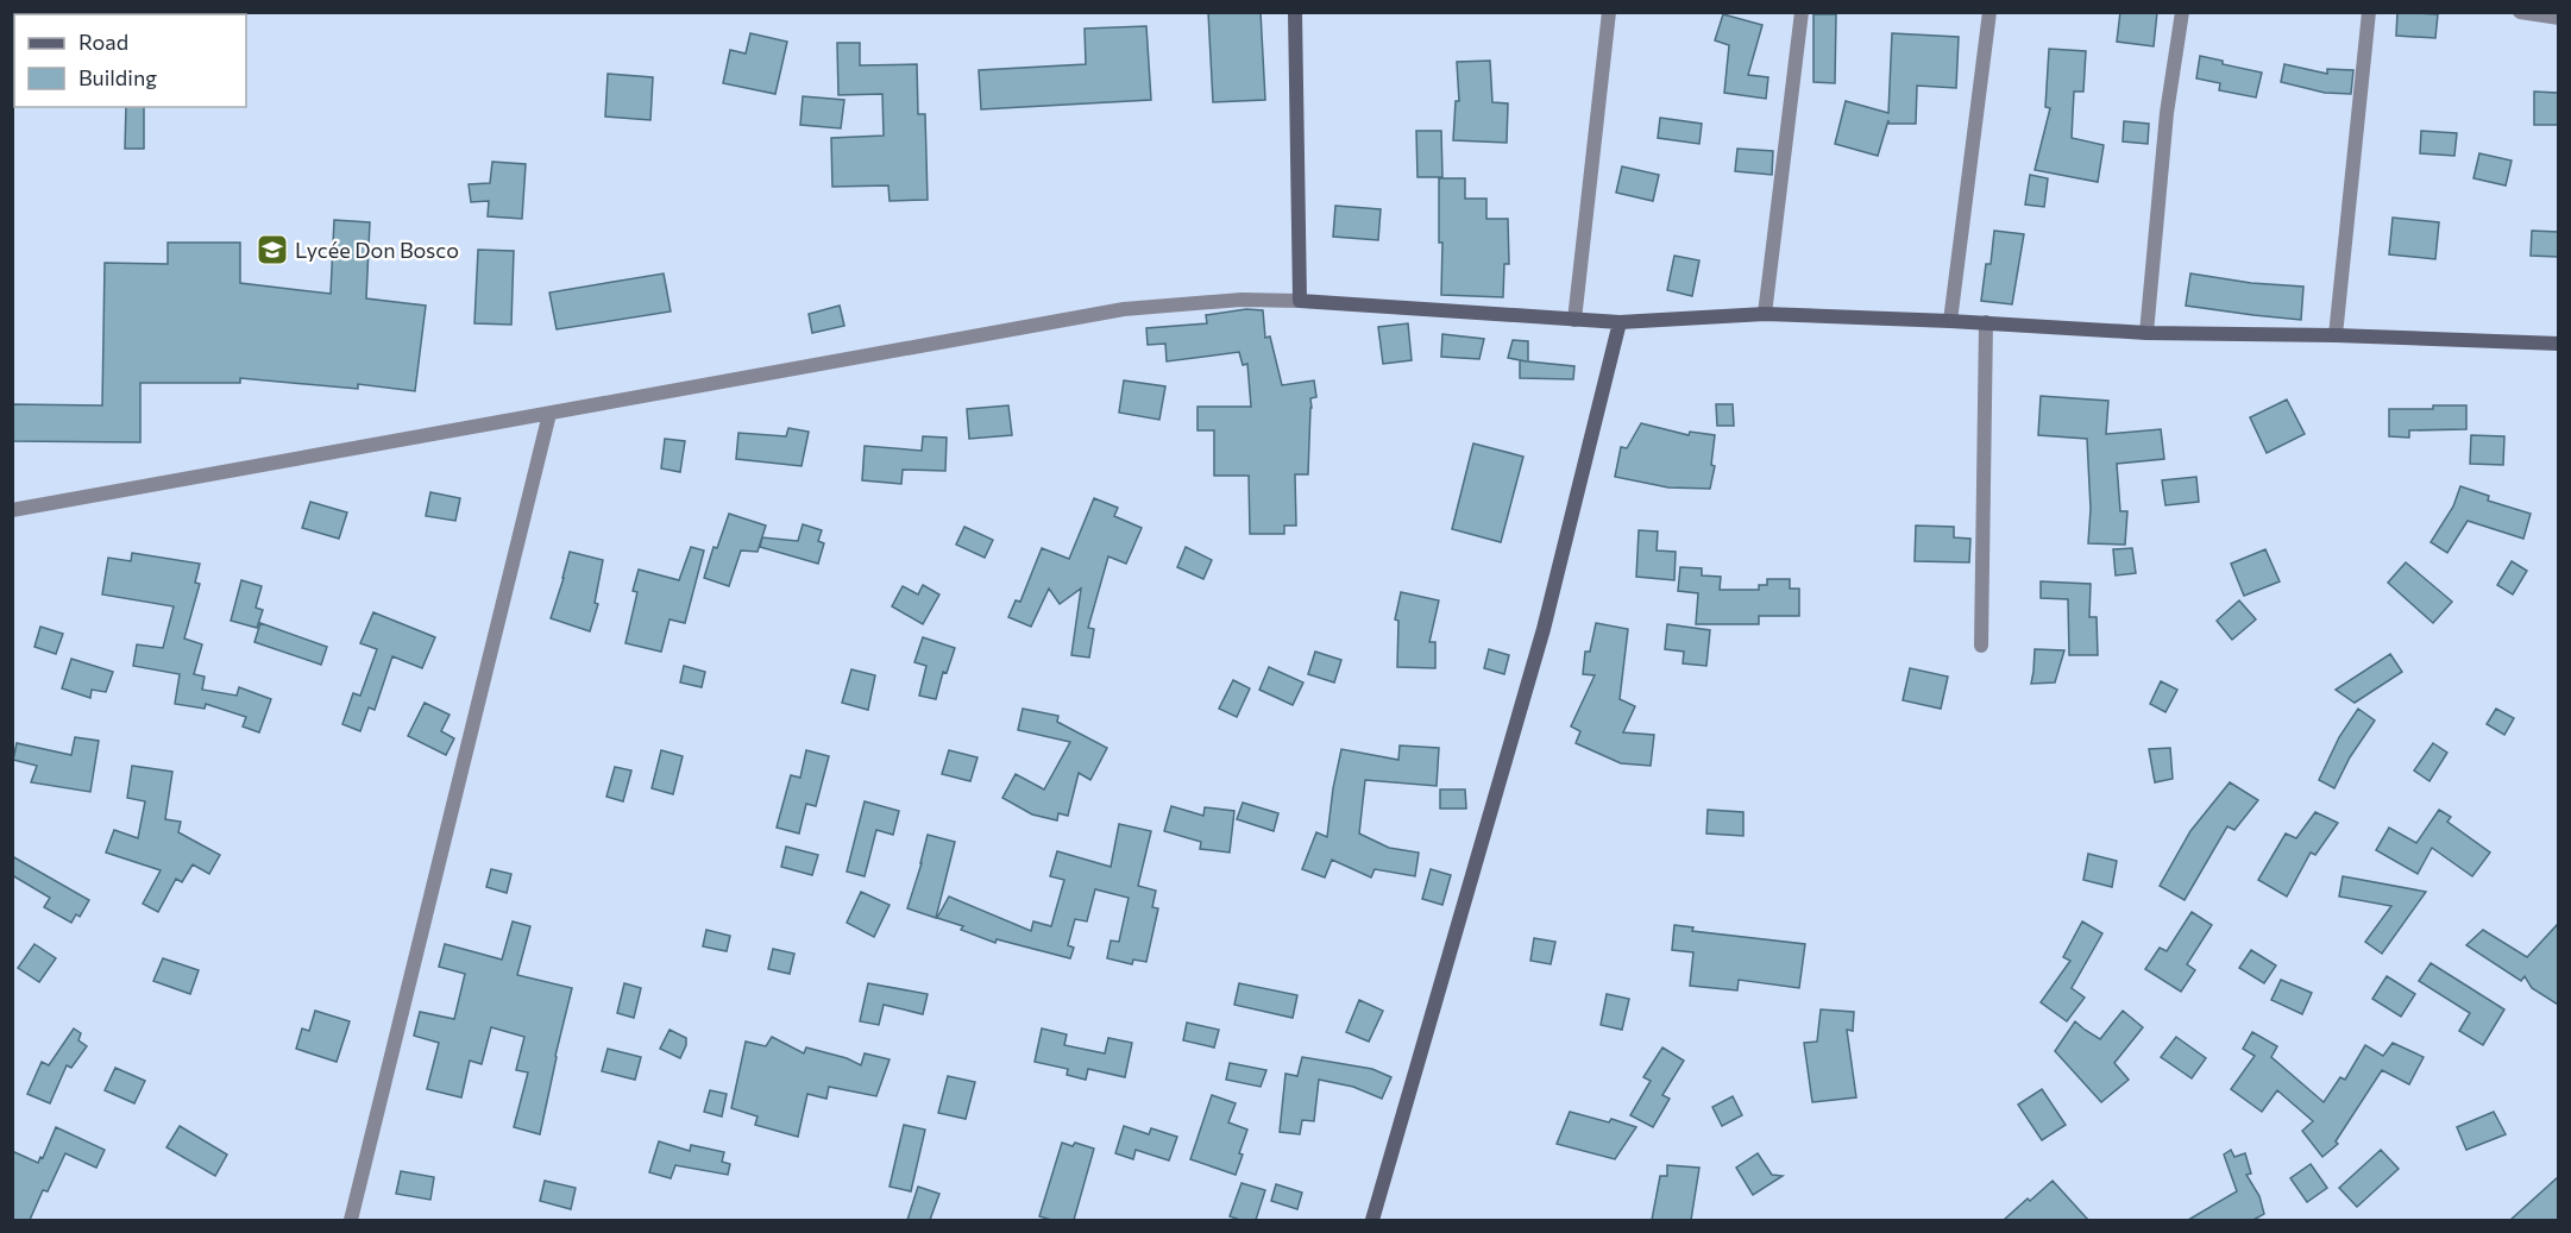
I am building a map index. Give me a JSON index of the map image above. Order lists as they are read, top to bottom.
{
  "places": {
    "school or university": ["Lycée Don Bosco"]
  },
  "legend": ["Road", "Building"]
}
